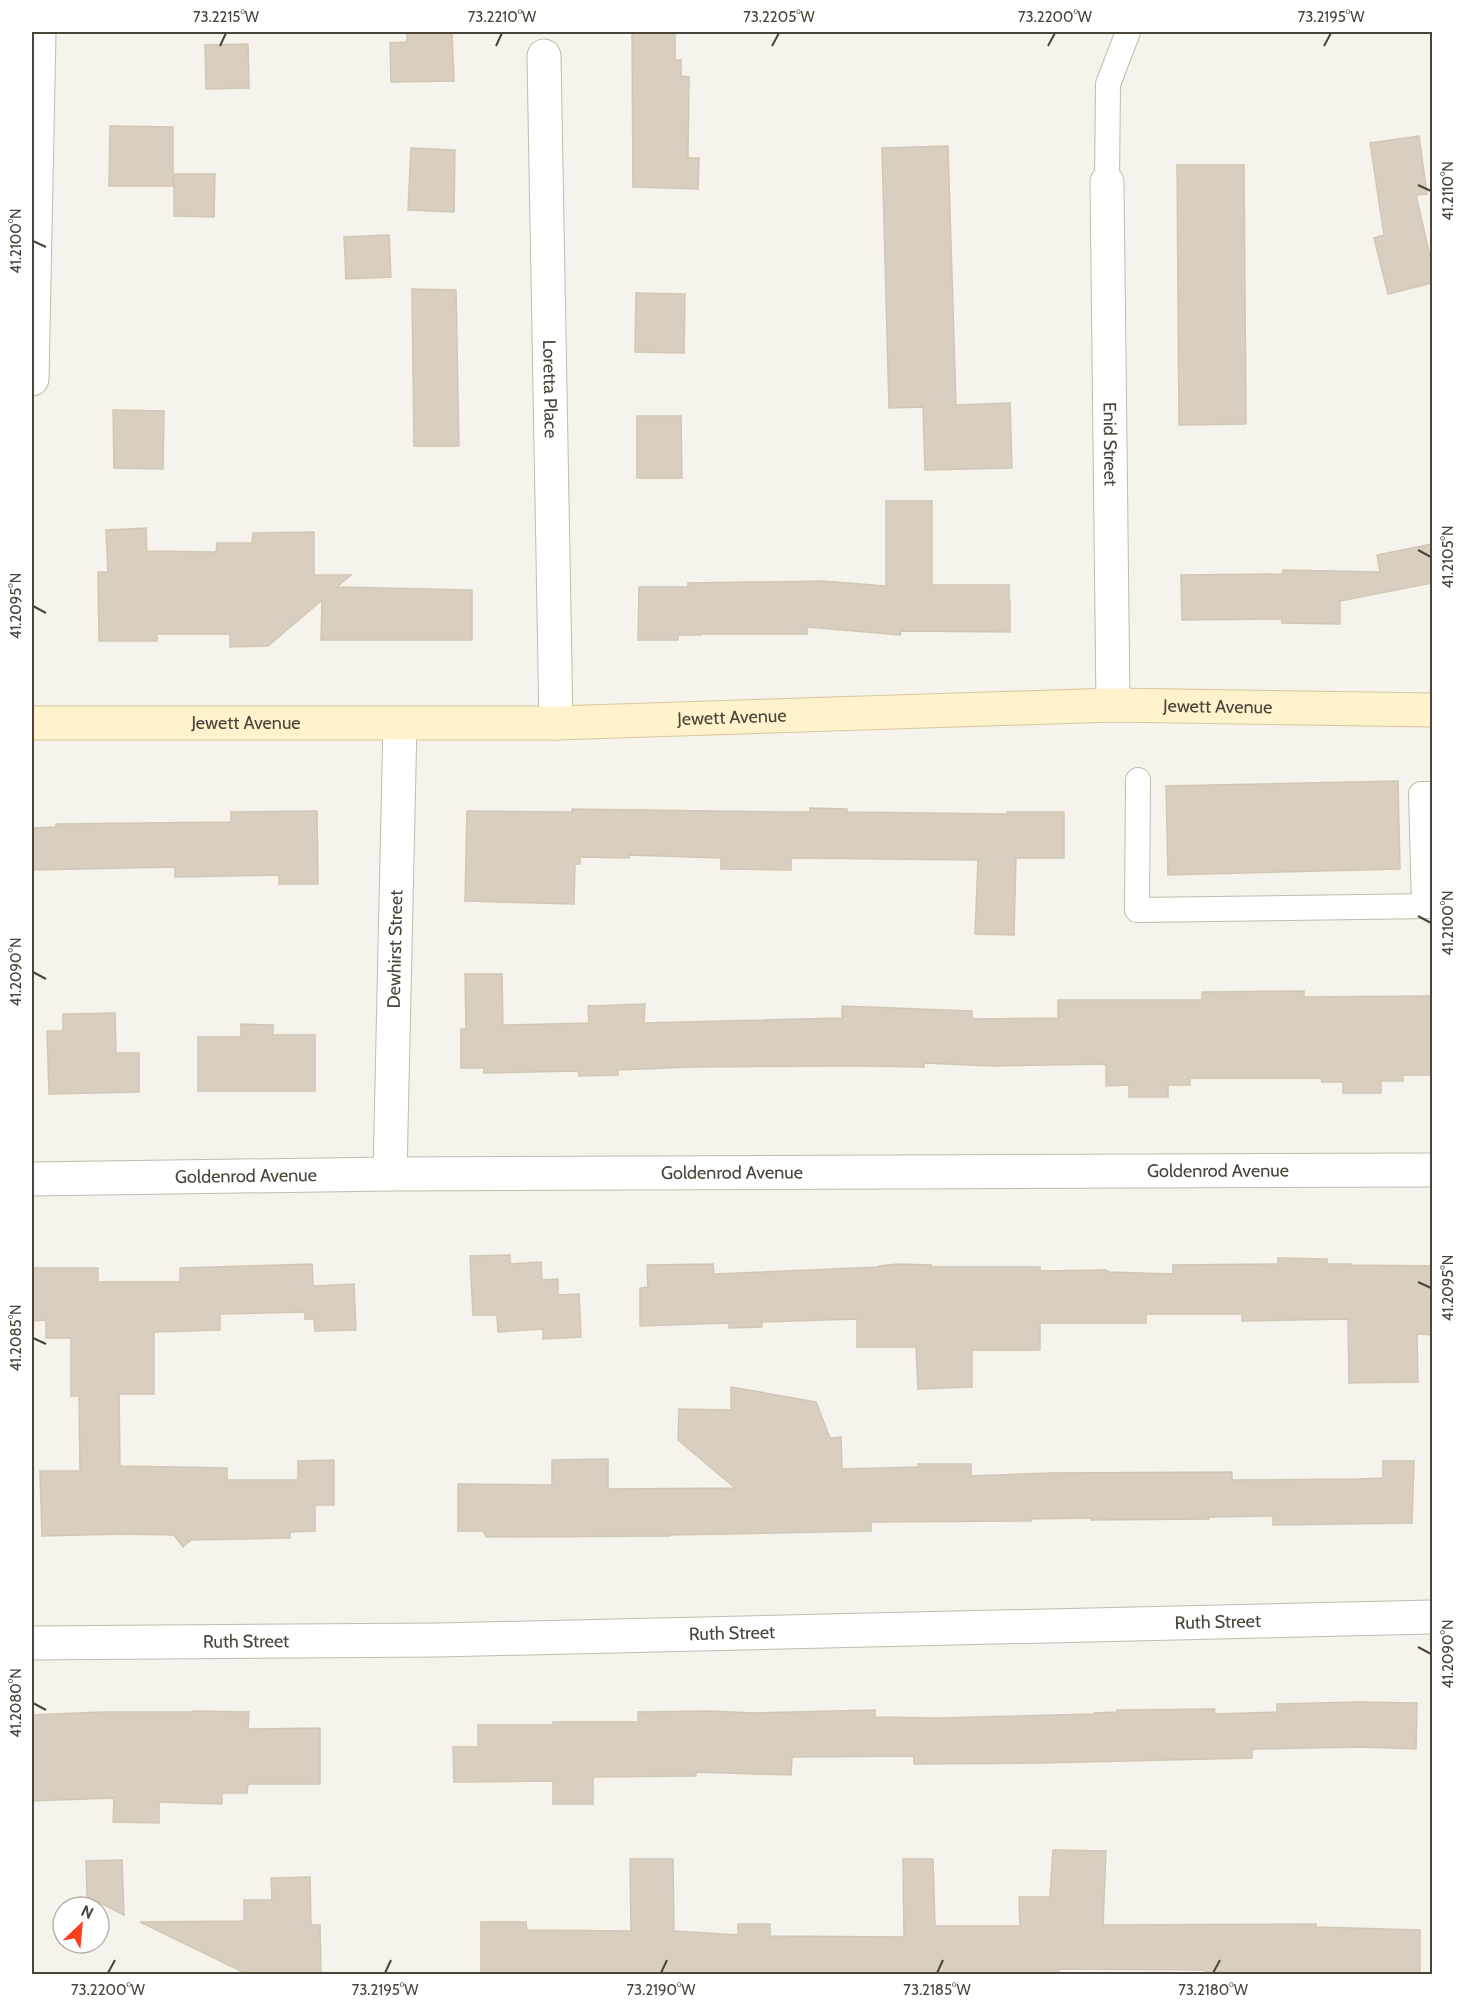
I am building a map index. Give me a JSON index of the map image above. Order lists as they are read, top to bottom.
{
  "streets": {
    "main road": ["Jewett Avenue"],
    "street": [
      "Loretta Place",
      "Enid Street",
      "Dewhirst Street",
      "Goldenrod Avenue",
      "Ruth Street"
    ]
  },
  "crossings": [
    ["Loretta Place", "Jewett Avenue"],
    ["Enid Street", "Jewett Avenue"],
    ["Jewett Avenue", "Dewhirst Street"],
    ["Dewhirst Street", "Goldenrod Avenue"]
  ],
  "north": "top right",
  "coordinates": [
    "73.2215°W",
    "73.2210°W",
    "73.2205°W",
    "73.2200°W",
    "73.2195°W",
    "41.2110°N",
    "41.2100°N",
    "41.2105°N",
    "41.2095°N",
    "41.2090°N",
    "41.2085°N",
    "41.2080°N",
    "73.2190°W",
    "73.2185°W",
    "73.2180°W"
  ]
}
